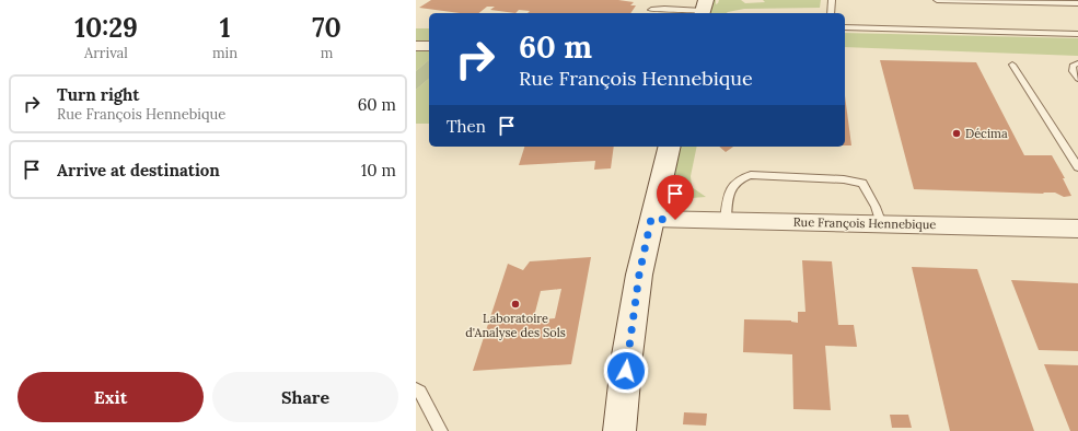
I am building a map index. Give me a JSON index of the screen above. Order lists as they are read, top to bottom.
{
  "streets": {
    "street": ["Rue François Hennebique"]
  },
  "places": ["Décima", "Laboratoire d'Analyse des Sols"],
  "page": {
    "eta": [
      "10:29",
      "Arrival",
      "1",
      "min",
      "70",
      "m"
    ],
    "turn": ["60 m", "Rue François Hennebique"],
    "list": [
      {
        "name": "Turn right",
        "note": "Rue François Hennebique",
        "value": "60 m"
      },
      {
        "name": "Arrive at destination",
        "value": "10 m"
      }
    ],
    "then": "Then",
    "buttons": ["Exit", "Share"]
  }
}
